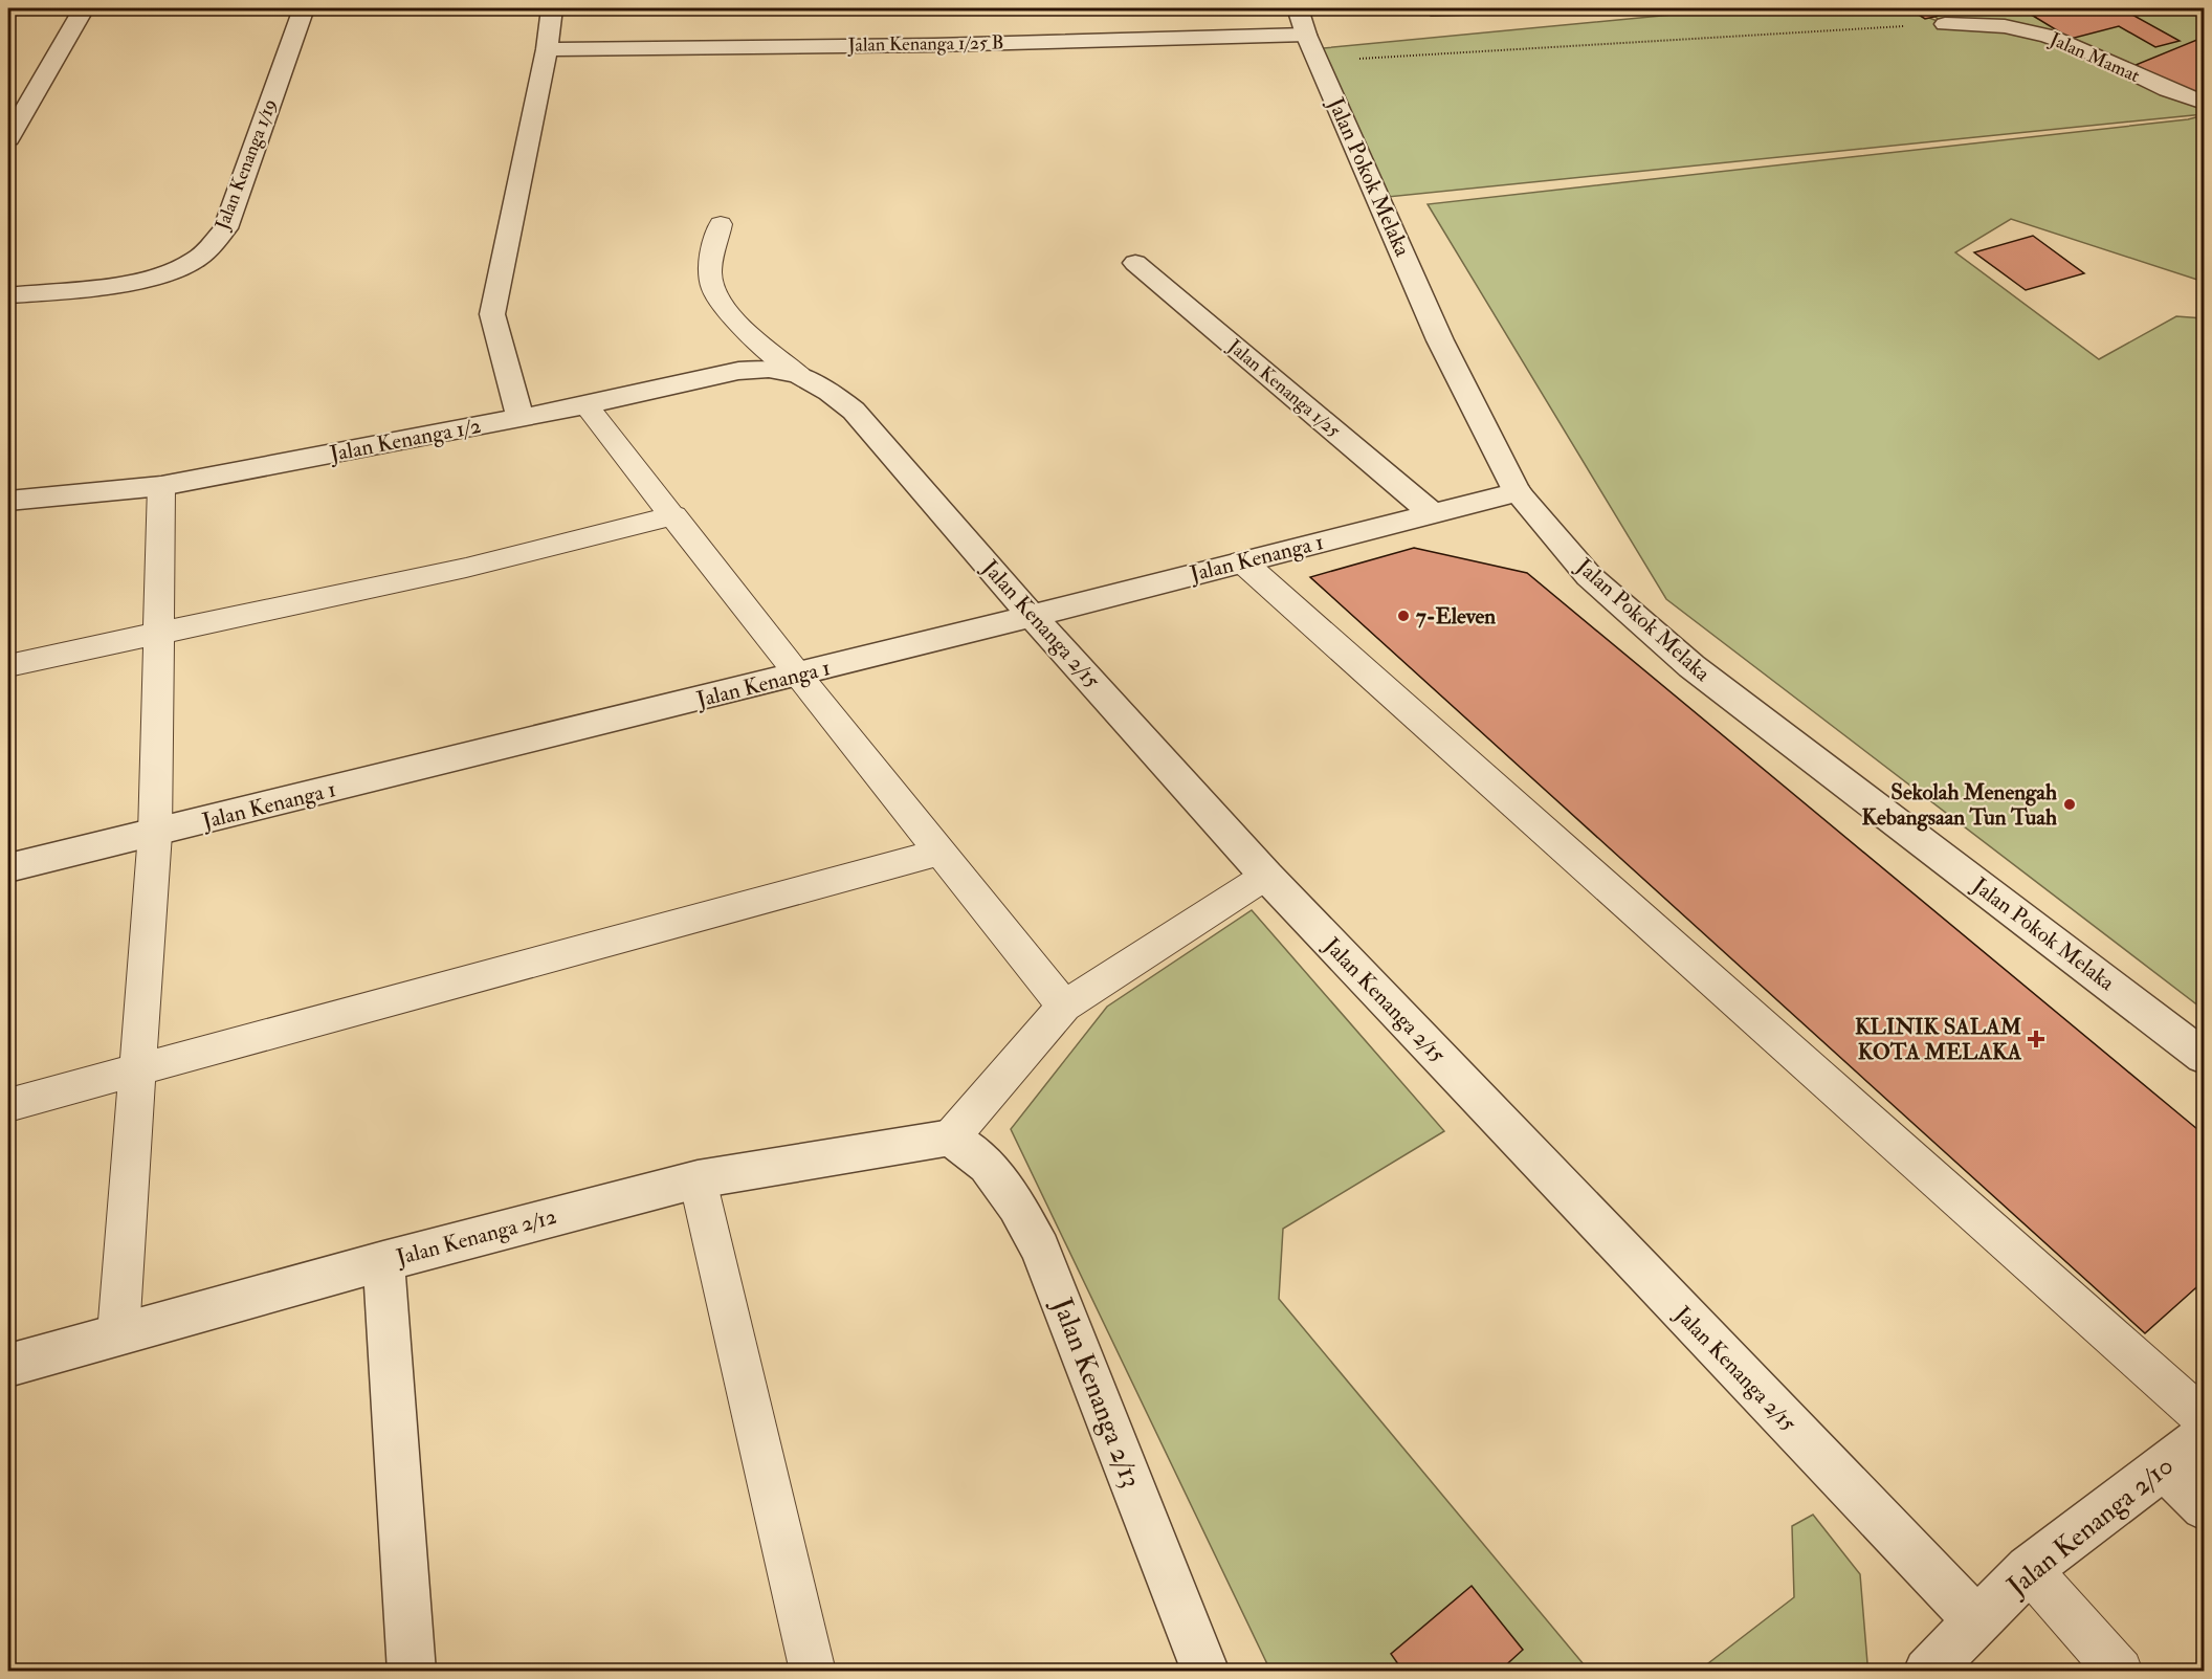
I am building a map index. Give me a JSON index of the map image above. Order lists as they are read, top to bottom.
{
  "streets": {
    "street": [
      "Jalan Kenanga 1/25 B",
      "Jalan Mamat",
      "Jalan Kenanga 1/19",
      "Jalan Pokok Melaka",
      "Jalan Kenanga 1/25",
      "Jalan Kenanga 1/2",
      "Jalan Kenanga 1",
      "Jalan Kenanga 2/15",
      "Jalan Kenanga 2/12",
      "Jalan Kenanga 2/13",
      "Jalan Kenanga 2/10"
    ]
  },
  "crossings": [
    ["Jalan Kenanga 1/25 B", "Jalan Pokok Melaka"],
    ["Jalan Pokok Melaka", "Jalan Kenanga 1"],
    ["Jalan Kenanga 1/25", "Jalan Kenanga 1"],
    ["Jalan Kenanga 1/2", "Jalan Kenanga 2/15"],
    ["Jalan Kenanga 1", "Jalan Kenanga 2/15"],
    ["Jalan Kenanga 2/15", "Jalan Kenanga 2/10"],
    ["Jalan Kenanga 2/12", "Jalan Kenanga 2/13"]
  ],
  "places": {
    "other": ["7-Eleven", "Sekolah Menengah Kebangsaan Tun Tuah"],
    "health": ["KLINIK SALAM KOTA MELAKA"]
  }
}
